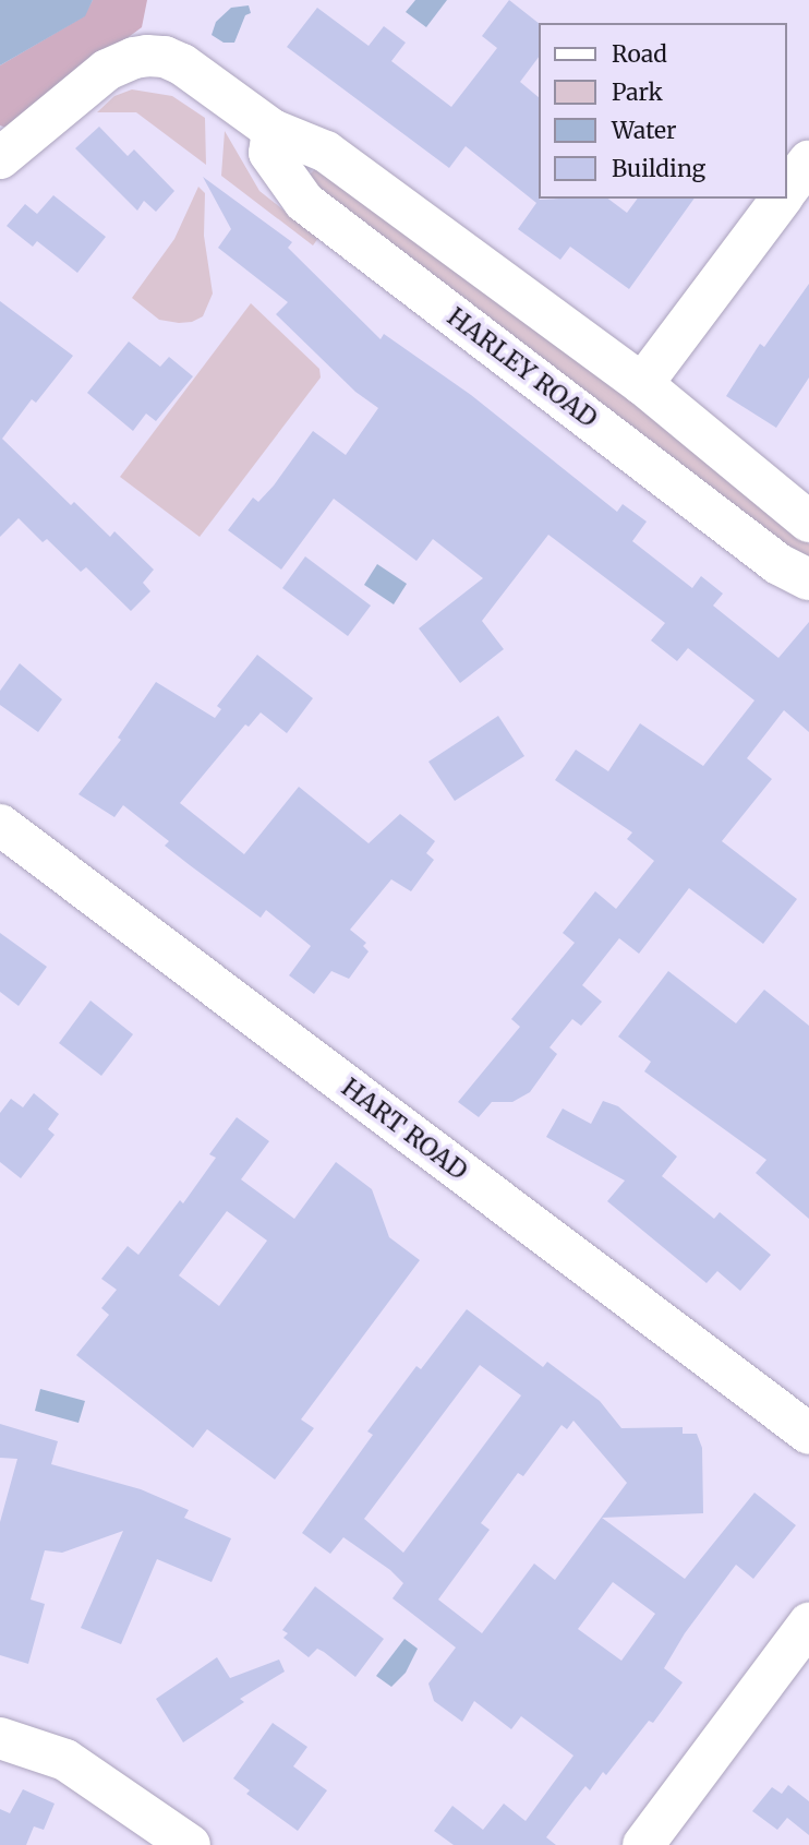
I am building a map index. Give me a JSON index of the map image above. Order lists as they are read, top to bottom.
{
  "streets": {
    "street": ["HARLEY ROAD", "HART ROAD"]
  },
  "legend": [
    "Road",
    "Park",
    "Water",
    "Building"
  ]
}
